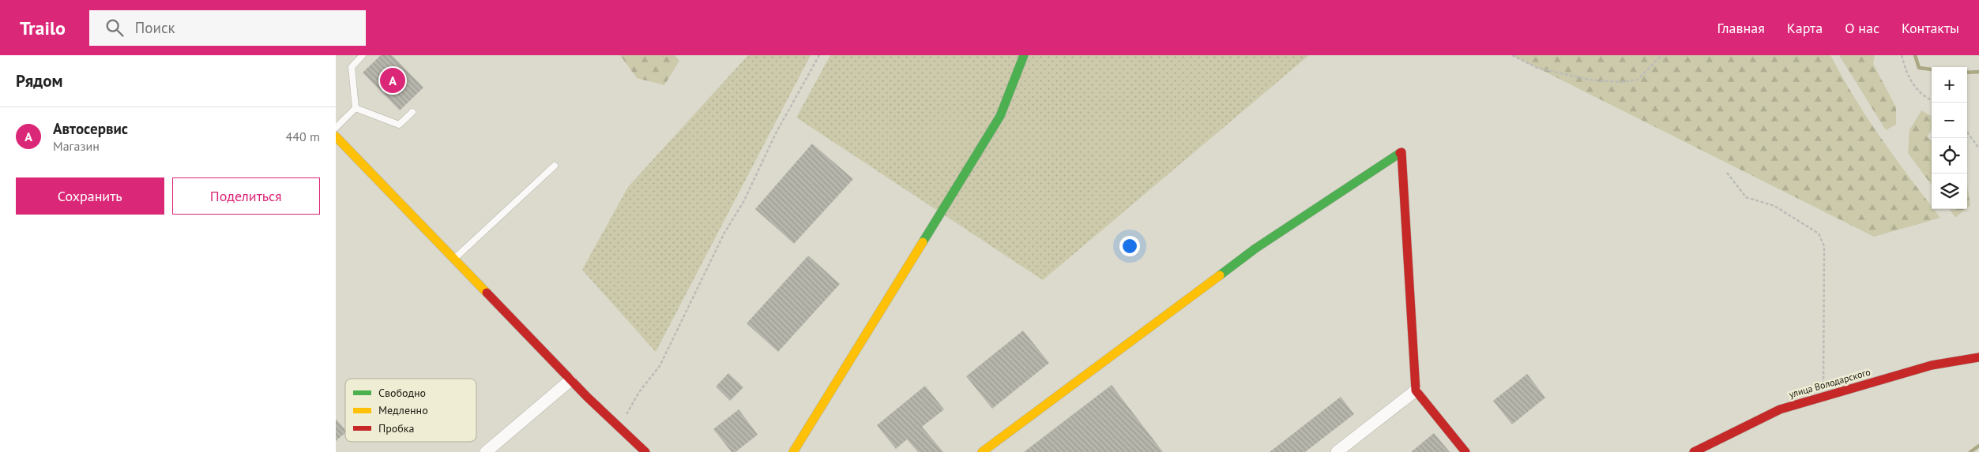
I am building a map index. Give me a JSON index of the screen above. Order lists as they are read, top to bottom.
{
  "streets": {
    "street": ["улица Володарского"]
  },
  "legend": ["Свободно", "Медленно", "Пробка"],
  "page": {
    "header": "Trailo",
    "search": "Поиск",
    "nav": [
      "Главная",
      "Карта",
      "О нас",
      "Контакты"
    ],
    "heading": "Рядом",
    "pins": "A",
    "map_buttons": ["+", "−"],
    "list": [
      {
        "mark": "A",
        "name": "Автосервис",
        "note": "Магазин",
        "value": "440 m"
      }
    ],
    "buttons": ["Сохранить", "Поделиться"]
  }
}
